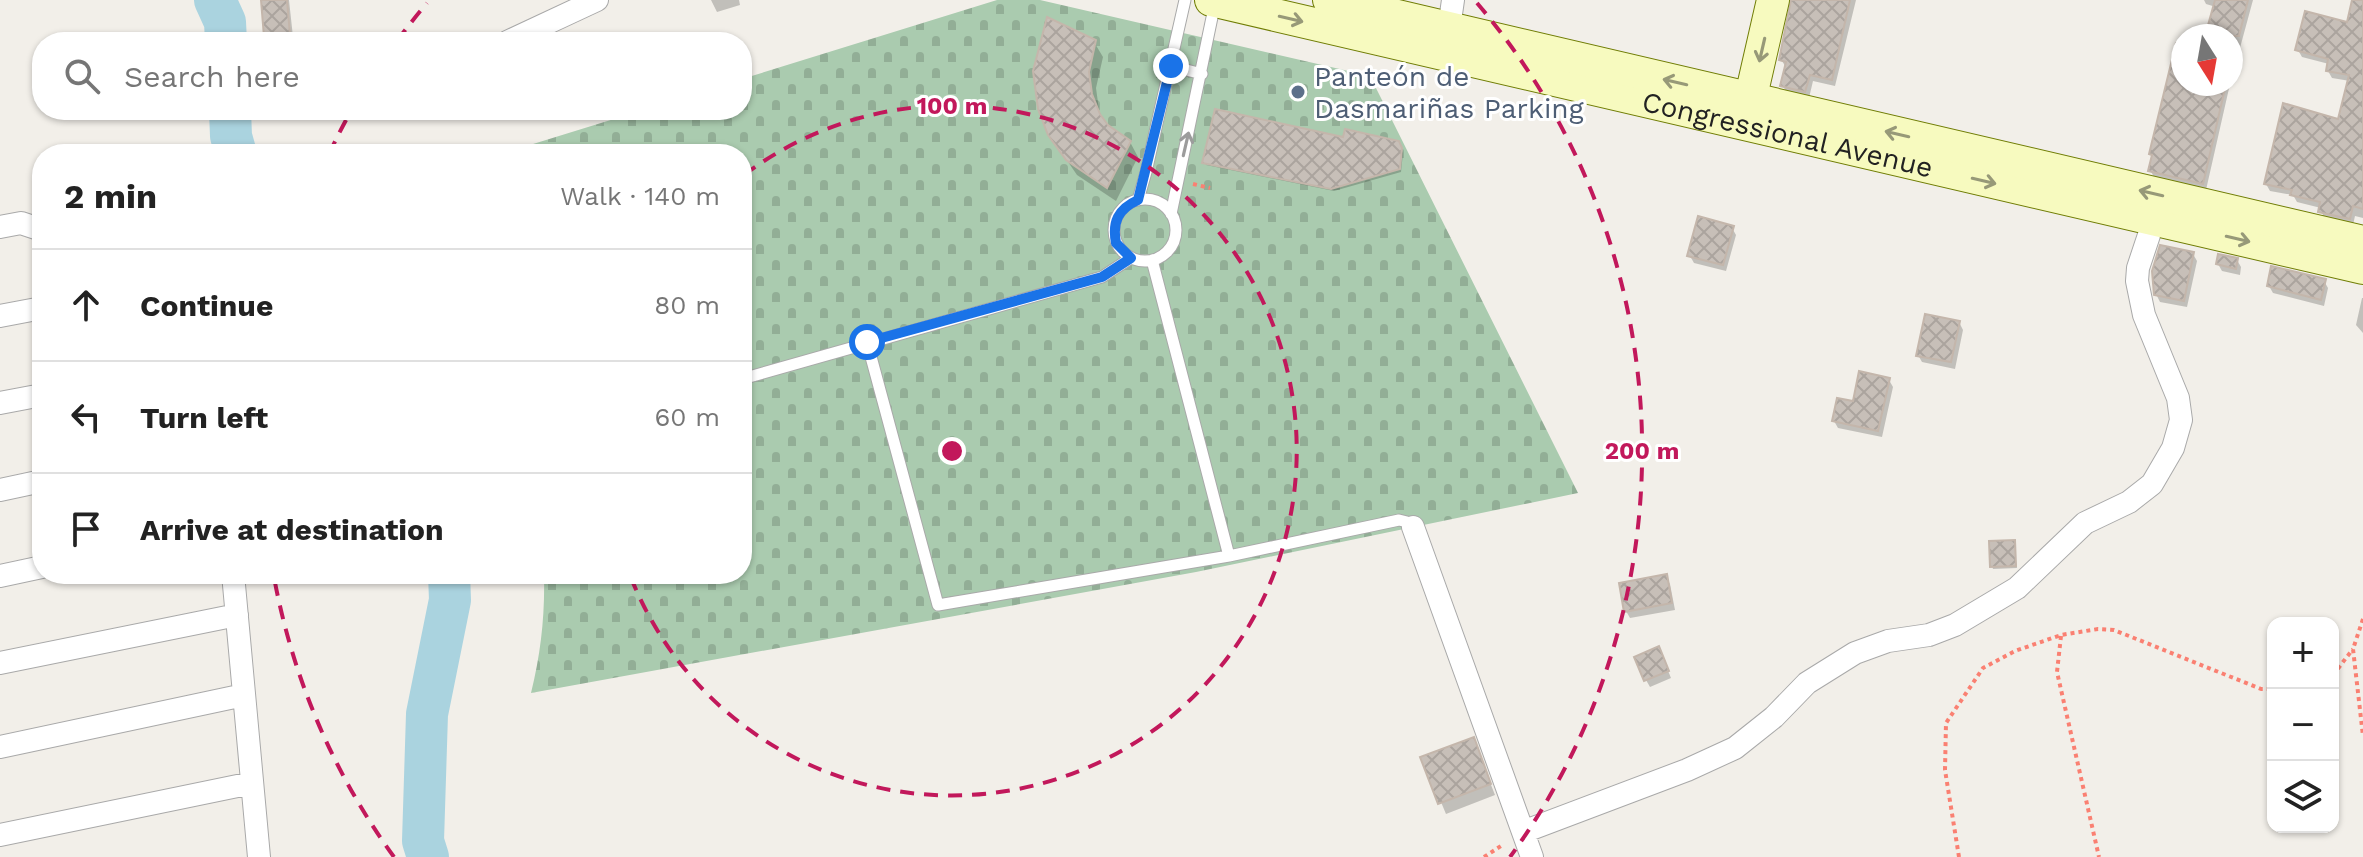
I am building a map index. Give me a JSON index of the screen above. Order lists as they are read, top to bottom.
{
  "streets": {
    "main road": ["Congressional Avenue"]
  },
  "places": ["Panteón de Dasmariñas Parking"],
  "north": "bottom",
  "page": {
    "search": "Search here",
    "heading": ["2 min", "Walk · 140 m"],
    "list": [
      ["Continue", "80 m"],
      ["Turn left", "60 m"],
      "Arrive at destination"
    ],
    "map_buttons": ["+", "−"]
  },
  "rings": ["100 m", "200 m"]
}
